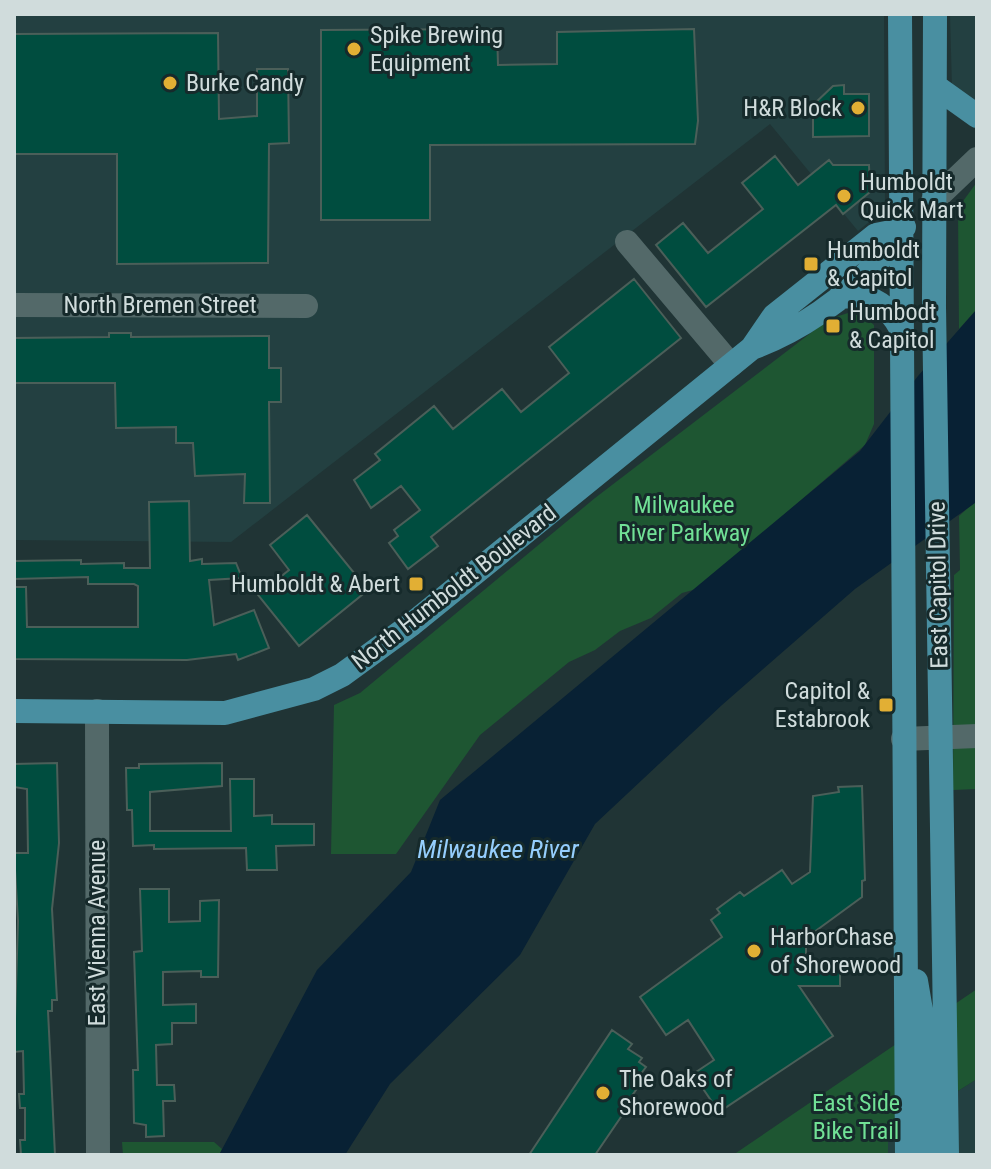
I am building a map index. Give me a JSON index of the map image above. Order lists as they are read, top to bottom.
{
  "streets": {
    "main road": ["East Capitol Drive", "North Humboldt Boulevard"],
    "street": ["North Bremen Street", "East Vienna Avenue"]
  },
  "crossings": [
    ["East Capitol Drive", "North Humboldt Boulevard"],
    ["North Humboldt Boulevard", "East Vienna Avenue"]
  ],
  "water": ["Milwaukee River"],
  "parks": ["Milwaukee River Parkway", "East Side Bike Trail"],
  "places": {
    "other": [
      "Spike Brewing Equipment",
      "Burke Candy",
      "H&R Block",
      "Humboldt Quick Mart",
      "HarborChase of Shorewood",
      "The Oaks of Shorewood"
    ],
    "transit": [
      "Humboldt & Capitol",
      "Humbodt & Capitol",
      "Humboldt & Abert",
      "Capitol & Estabrook"
    ]
  }
}
